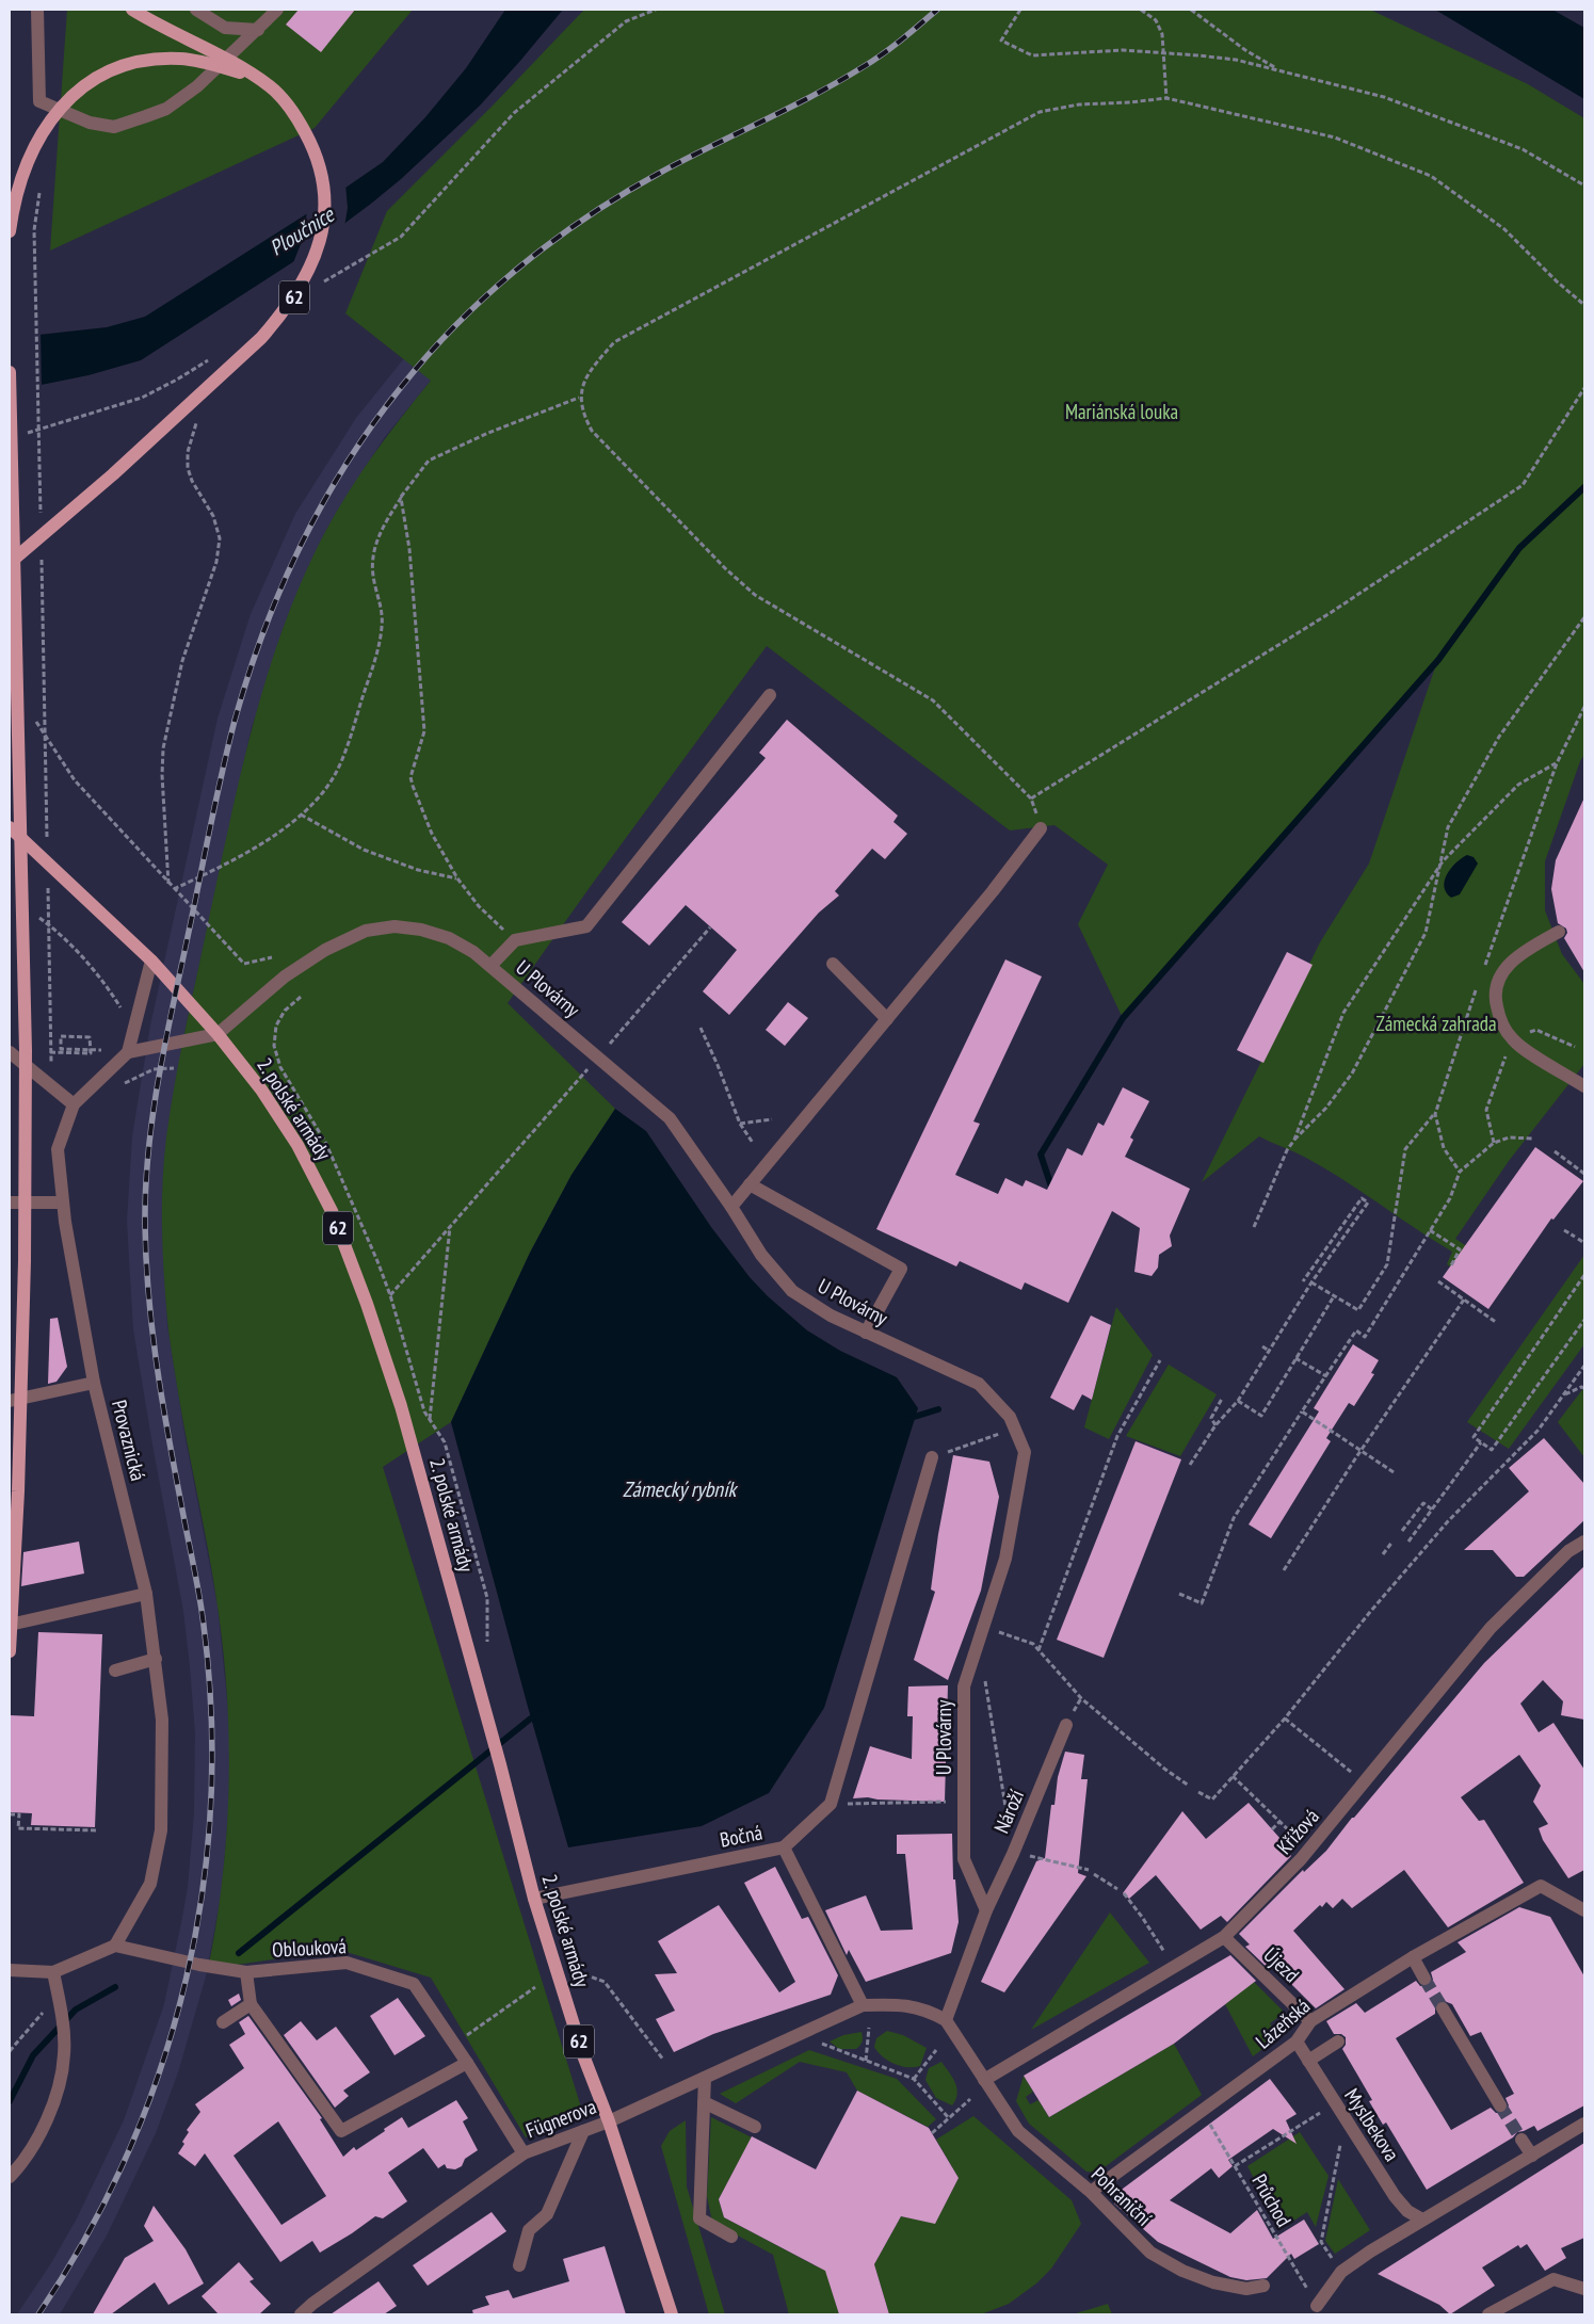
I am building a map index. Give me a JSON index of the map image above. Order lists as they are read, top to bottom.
{
  "streets": {
    "main road": ["62", "2. polské armády"],
    "street": [
      "U Plovárny",
      "Provaznická",
      "Nároží",
      "Křížová",
      "Bočná",
      "Oblouková",
      "Újezd",
      "Lázeňská",
      "Fügnerova",
      "Myslbekova",
      "Pohraniční"
    ],
    "path": ["Průchod"]
  },
  "crossings": [
    ["U Plovárny", "2. polské armády"],
    ["U Plovárny", "Nároží"],
    ["2. polské armády", "Bočná"],
    ["2. polské armády", "Fügnerova"],
    ["Provaznická", "Oblouková"],
    ["Křížová", "Újezd"],
    ["Křížová", "Pohraniční"],
    ["Bočná", "Fügnerova"],
    ["Oblouková", "Fügnerova"],
    ["Újezd", "Lázeňská"],
    ["Lázeňská", "Myslbekova"],
    ["Lázeňská", "Pohraniční"],
    ["Lázeňská", "Průchod"]
  ],
  "water": ["Ploučnice", "Zámecký rybník"],
  "parks": ["Mariánská louka", "Zámecká zahrada"]
}
